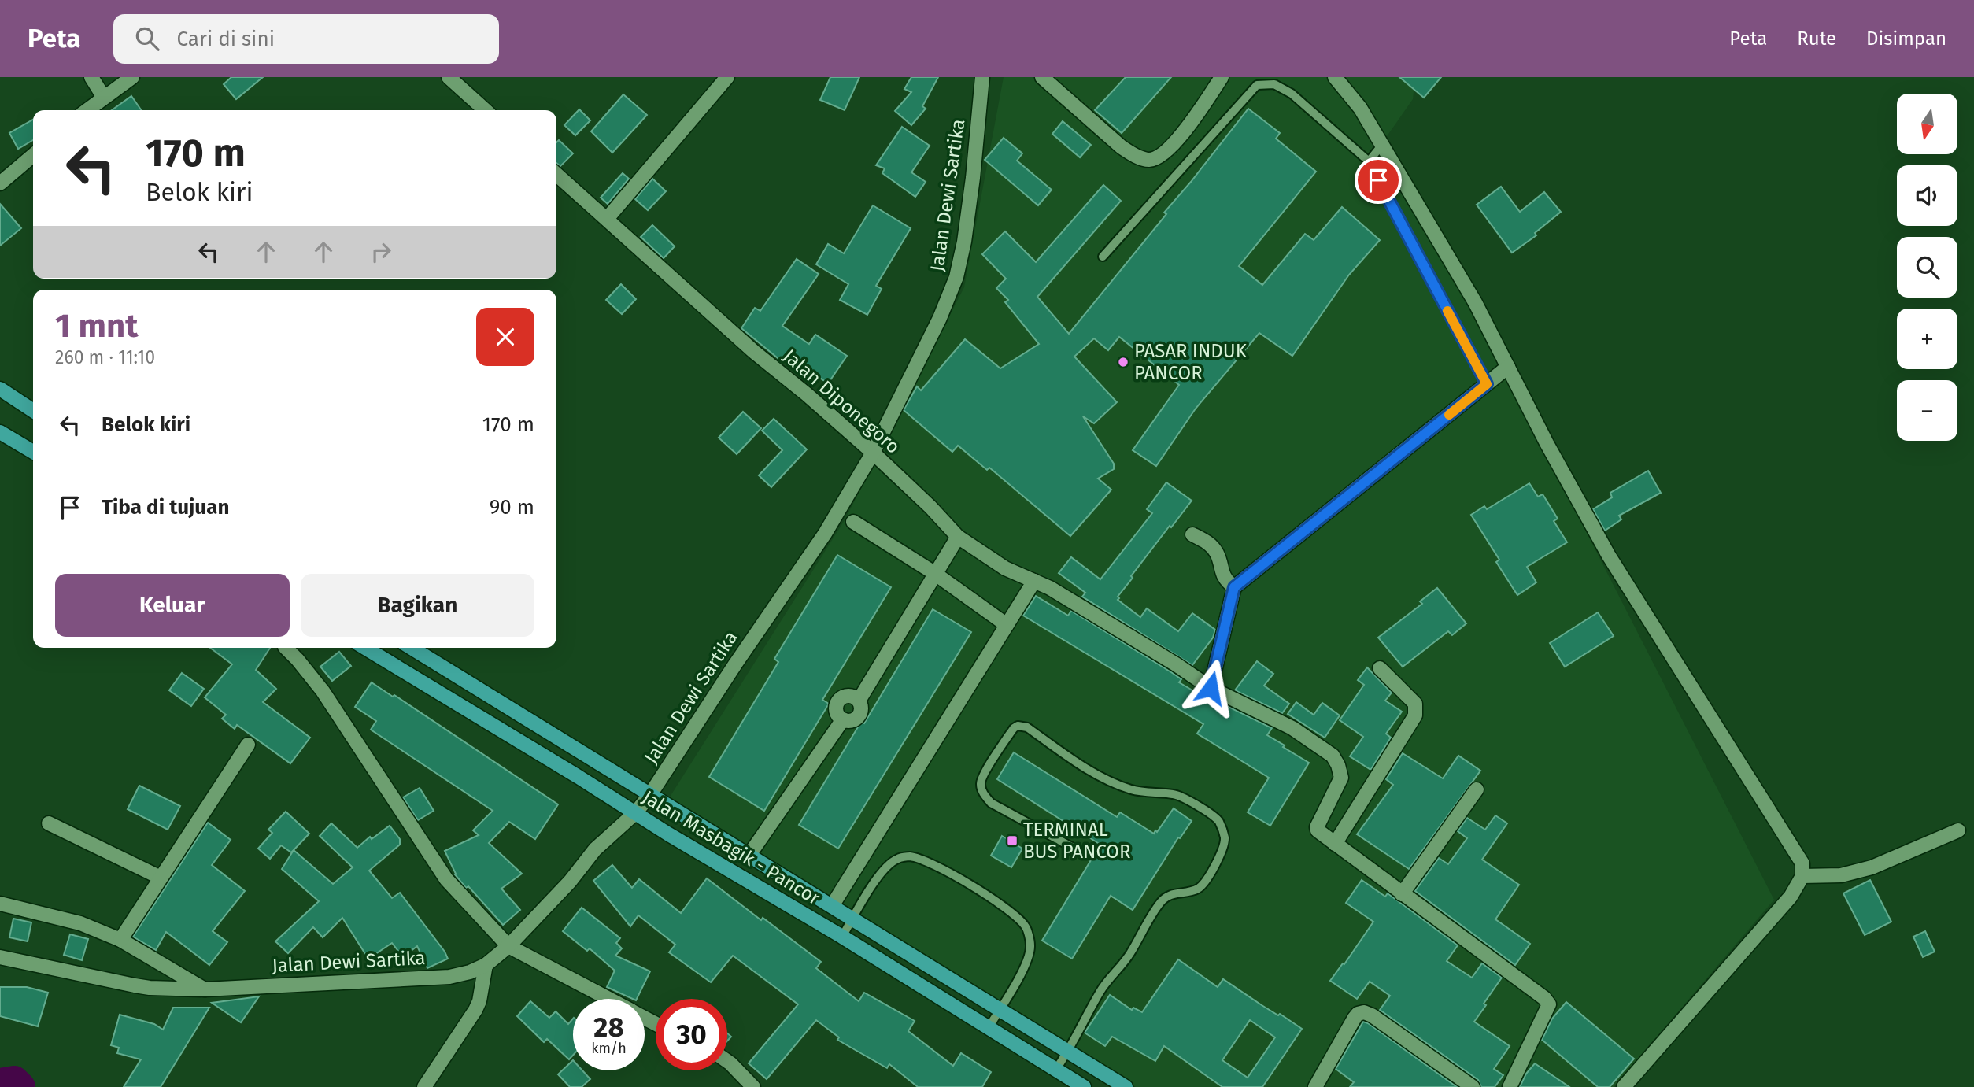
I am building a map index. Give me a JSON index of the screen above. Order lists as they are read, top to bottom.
{
  "streets": {
    "main road": ["Jalan Masbagik - Pancor"],
    "street": ["Jalan Dewi Sartika", "Jalan Diponegoro"]
  },
  "crossings": [
    ["Jalan Dewi Sartika", "Jalan Diponegoro"],
    ["Jalan Dewi Sartika", "Jalan Masbagik - Pancor"]
  ],
  "places": {
    "other": ["PASAR INDUK PANCOR"],
    "transit": ["TERMINAL BUS PANCOR"]
  },
  "north": "bottom",
  "page": {
    "header": "Peta",
    "search": "Cari di sini",
    "nav": ["Peta", "Rute", "Disimpan"],
    "map_buttons": ["+", "−"],
    "turn": ["170 m", "Belok kiri"],
    "heading": ["1 mnt", "260 m · 11:10"],
    "list": [
      {
        "name": "Belok kiri",
        "value": "170 m"
      },
      {
        "name": "Tiba di tujuan",
        "value": "90 m"
      }
    ],
    "buttons": ["Keluar", "Bagikan"],
    "speed": "28 km/h",
    "limit": "30"
  }
}
